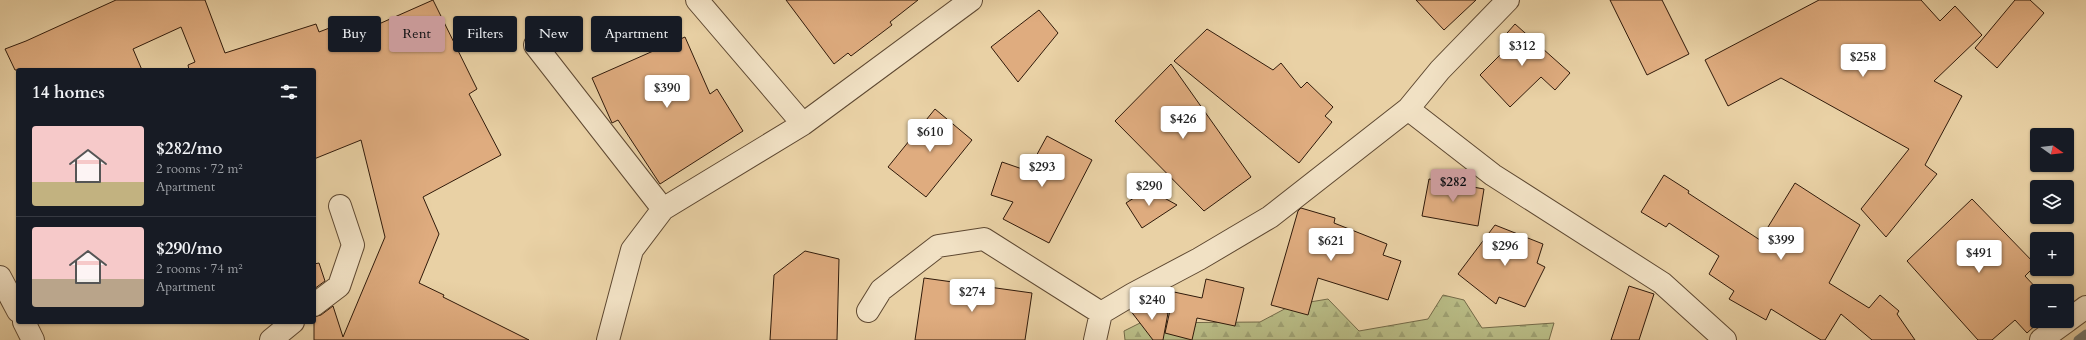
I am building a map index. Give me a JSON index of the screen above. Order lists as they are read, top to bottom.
{
  "north": "right",
  "page": {
    "chip": [
      "Buy",
      "Rent",
      "Filters",
      "New",
      "Apartment"
    ],
    "price": [
      "$312",
      "$258",
      "$390",
      "$426",
      "$610",
      "$293",
      "$282",
      "$290",
      "$399",
      "$621",
      "$296",
      "$491",
      "$274",
      "$240"
    ],
    "heading": "14 homes",
    "list": [
      {
        "name": "$282/mo",
        "note": "2 rooms · 72 m² · Apartment"
      },
      {
        "name": "$290/mo",
        "note": "2 rooms · 74 m² · Apartment"
      }
    ],
    "map_buttons": ["+", "−"]
  }
}
